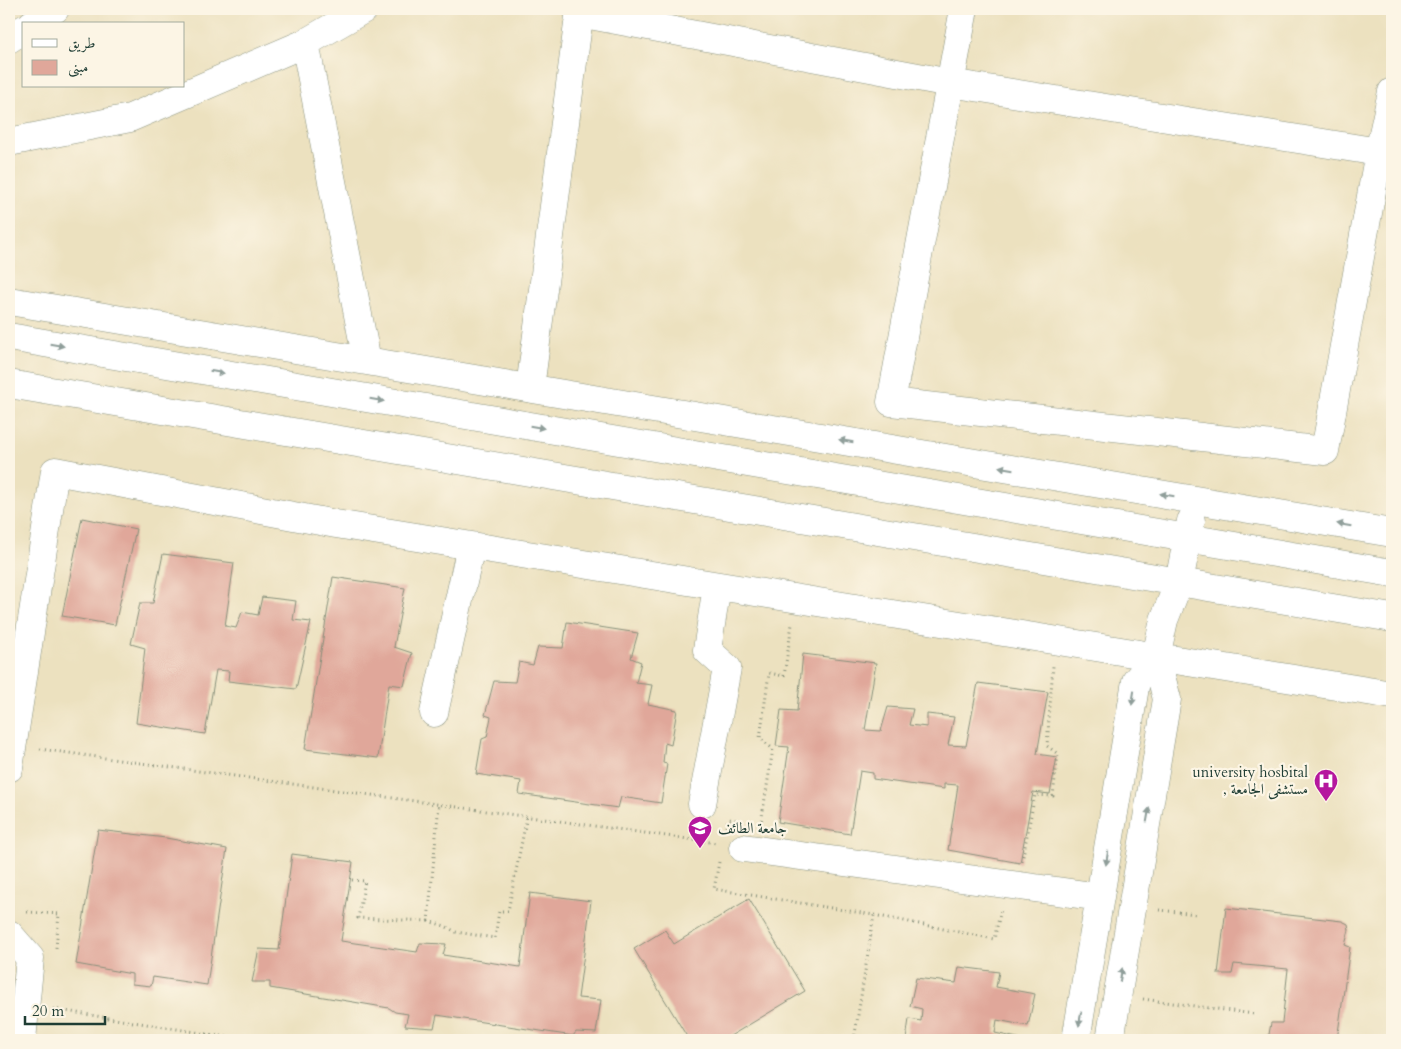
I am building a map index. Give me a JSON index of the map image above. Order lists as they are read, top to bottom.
{
  "places": {
    "hospital": ["university hosbital , مستشفى الجامعة"],
    "school or university": ["جامعة الطائف"]
  },
  "legend": ["طريق", "مبنى"],
  "scale_bar": "20 m"
}
